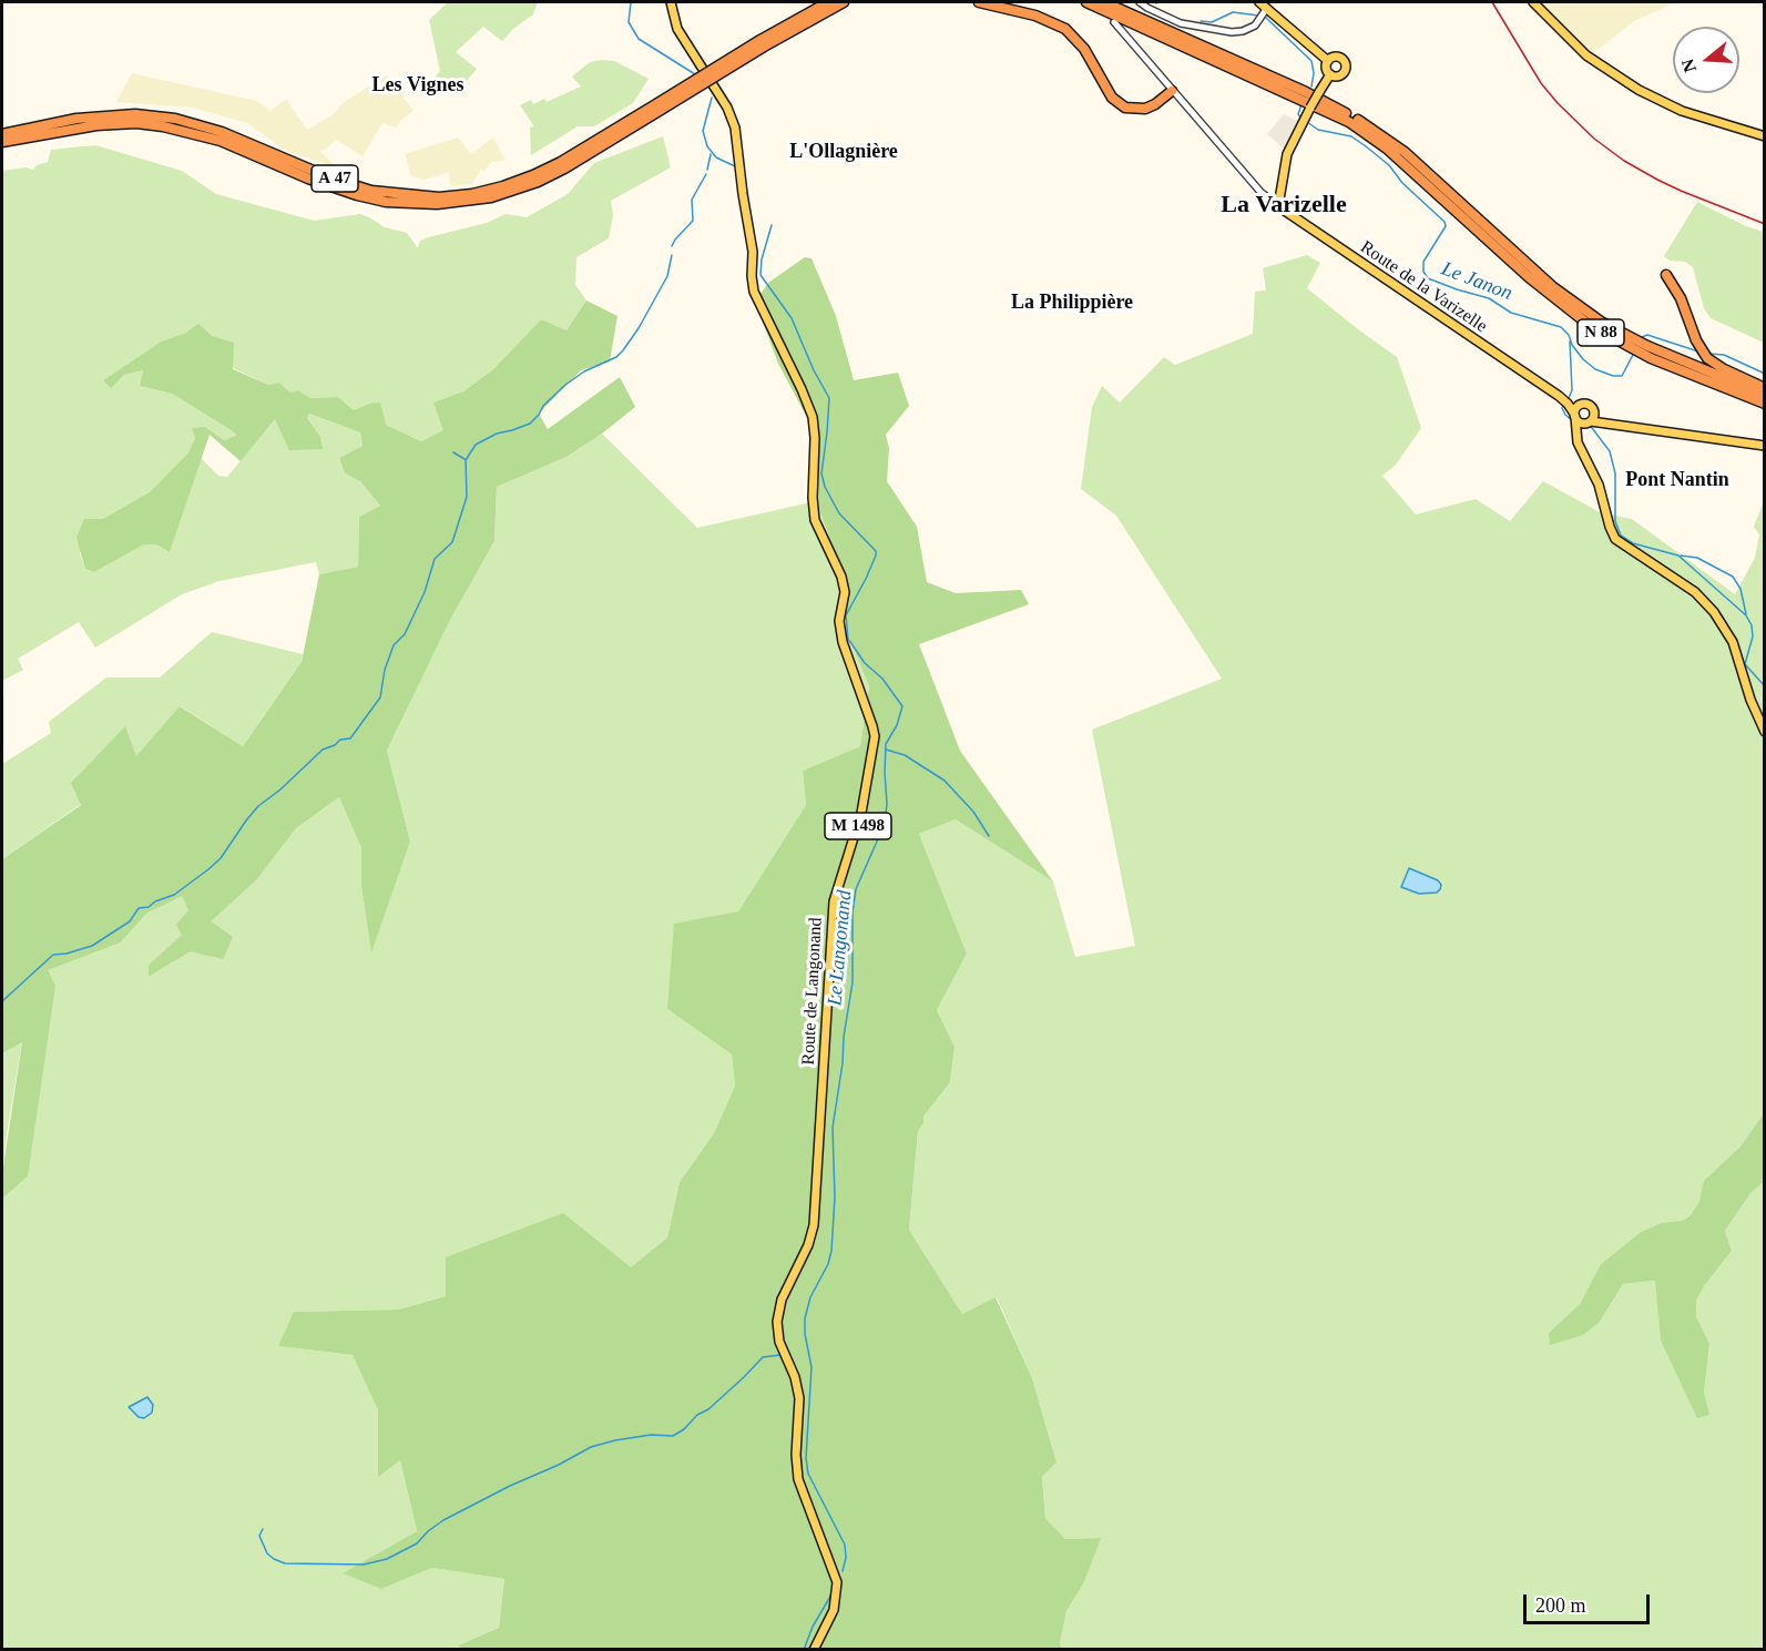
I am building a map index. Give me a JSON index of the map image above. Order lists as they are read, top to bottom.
{
  "streets": {
    "highway": ["A 47", "N 88"],
    "main road": ["Route de la Varizelle", "M 1498", "Route de Langonand"]
  },
  "districts": [
    "Les Vignes",
    "L'Ollagnière",
    "La Varizelle",
    "La Philippière",
    "Pont Nantin"
  ],
  "water": ["Le Janon", "Le Langonand"],
  "scale_bar": "200 m",
  "north": "left"
}
